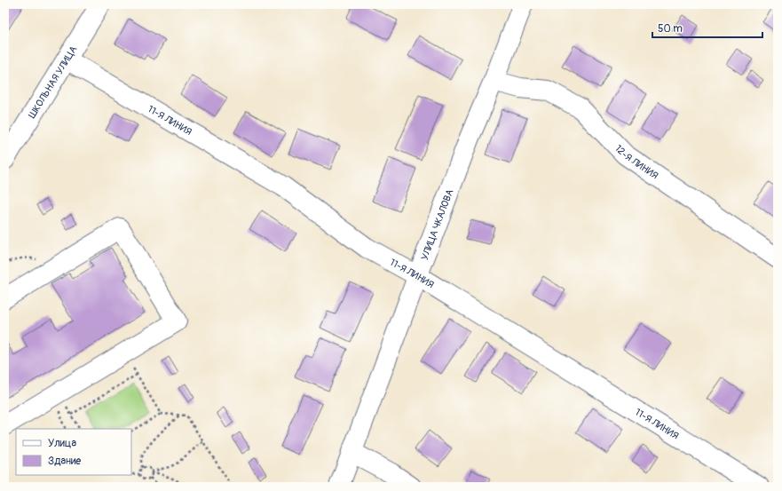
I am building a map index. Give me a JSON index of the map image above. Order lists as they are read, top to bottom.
{
  "streets": {
    "street": [
      "ШКОЛЬНАЯ УЛИЦА",
      "11-Я ЛИНИЯ",
      "12-Я ЛИНИЯ",
      "УЛИЦА ЧКАЛОВА"
    ]
  },
  "crossings": [
    ["ШКОЛЬНАЯ УЛИЦА", "11-Я ЛИНИЯ"],
    ["11-Я ЛИНИЯ", "УЛИЦА ЧКАЛОВА"],
    ["12-Я ЛИНИЯ", "УЛИЦА ЧКАЛОВА"]
  ],
  "legend": ["Улица", "Здание"],
  "scale_bar": "50 m"
}
